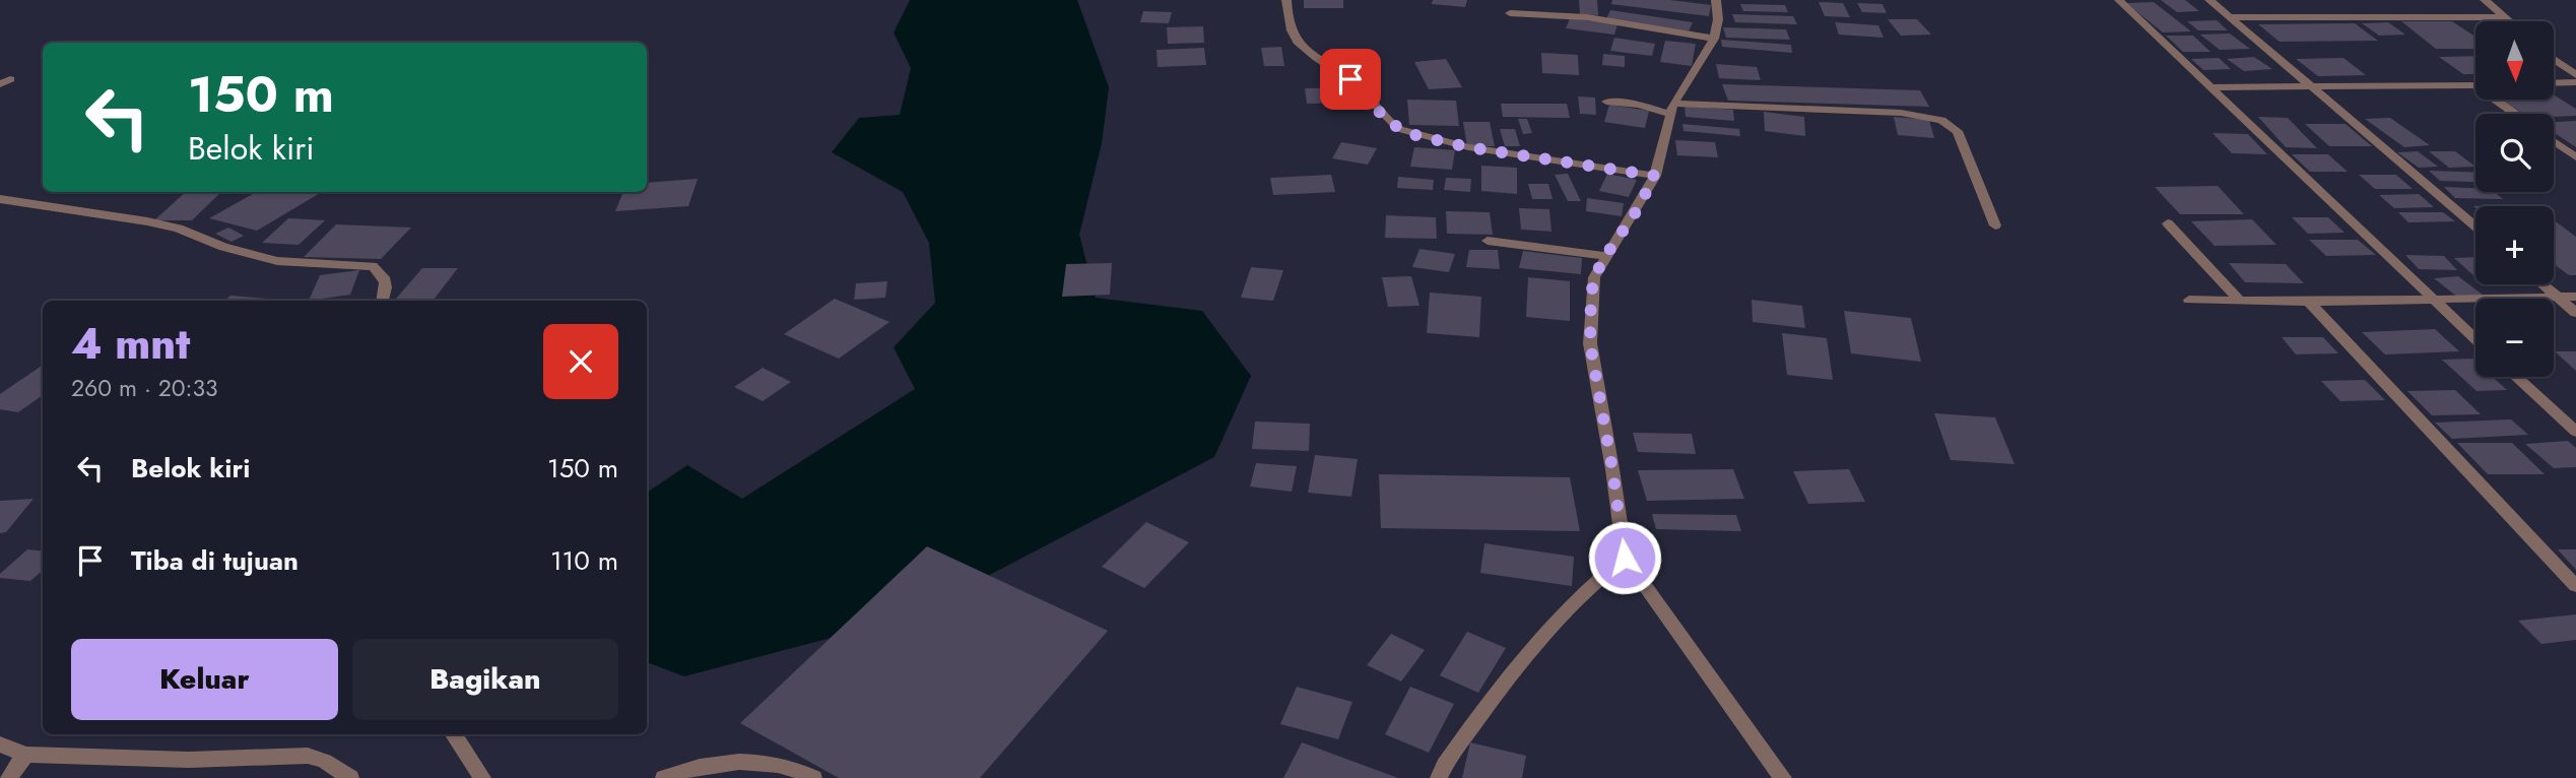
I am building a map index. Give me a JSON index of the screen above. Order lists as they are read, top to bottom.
{
  "north": "bottom",
  "page": {
    "map_buttons": ["+", "−"],
    "turn": ["150 m", "Belok kiri"],
    "heading": ["4 mnt", "260 m · 20:33"],
    "list": [
      {
        "name": "Belok kiri",
        "value": "150 m"
      },
      {
        "name": "Tiba di tujuan",
        "value": "110 m"
      }
    ],
    "buttons": ["Keluar", "Bagikan"]
  }
}
